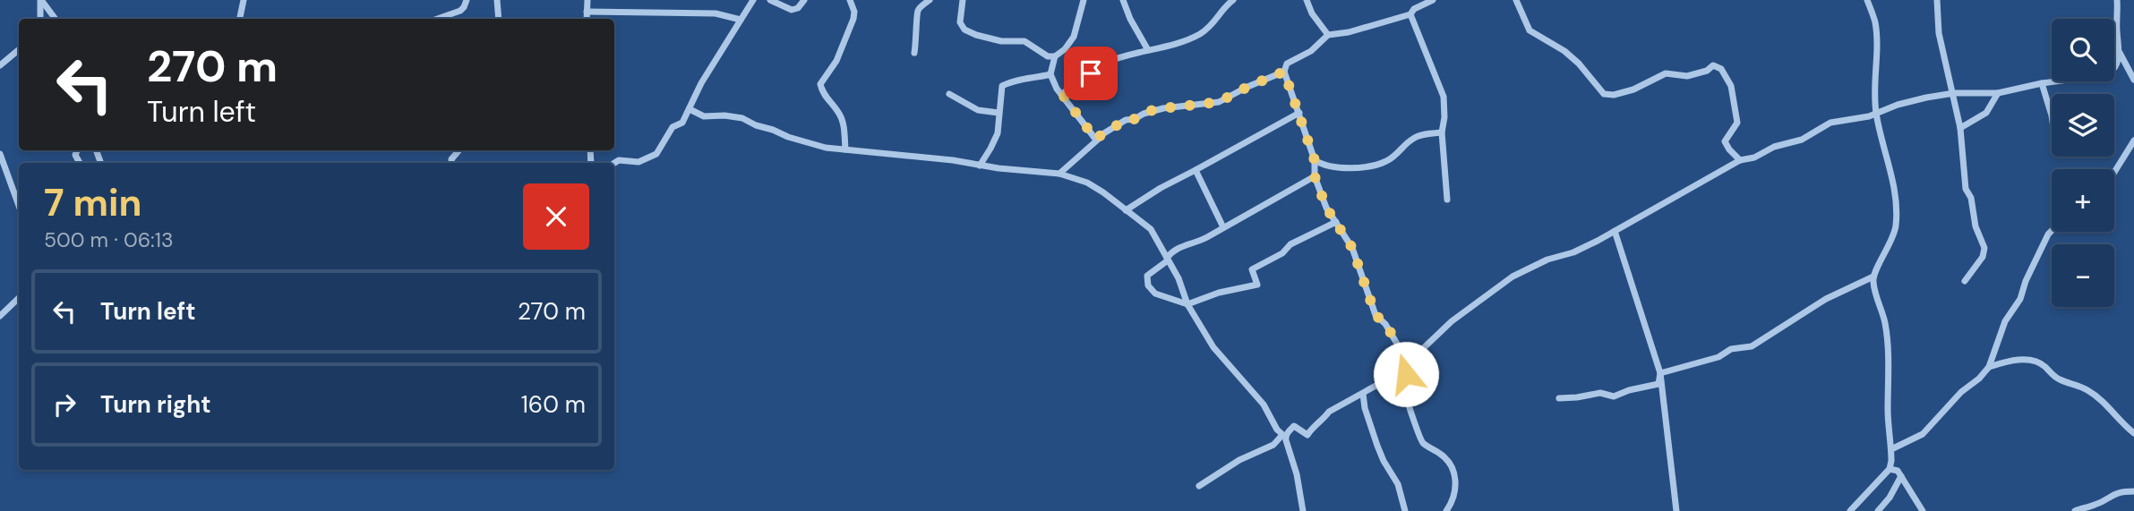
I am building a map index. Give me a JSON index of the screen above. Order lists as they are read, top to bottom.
{
  "page": {
    "map_buttons": ["+", "−"],
    "turn": ["270 m", "Turn left"],
    "heading": ["7 min", "500 m · 06:13"],
    "list": [
      {
        "name": "Turn left",
        "value": "270 m"
      },
      {
        "name": "Turn right",
        "value": "160 m"
      }
    ]
  }
}
